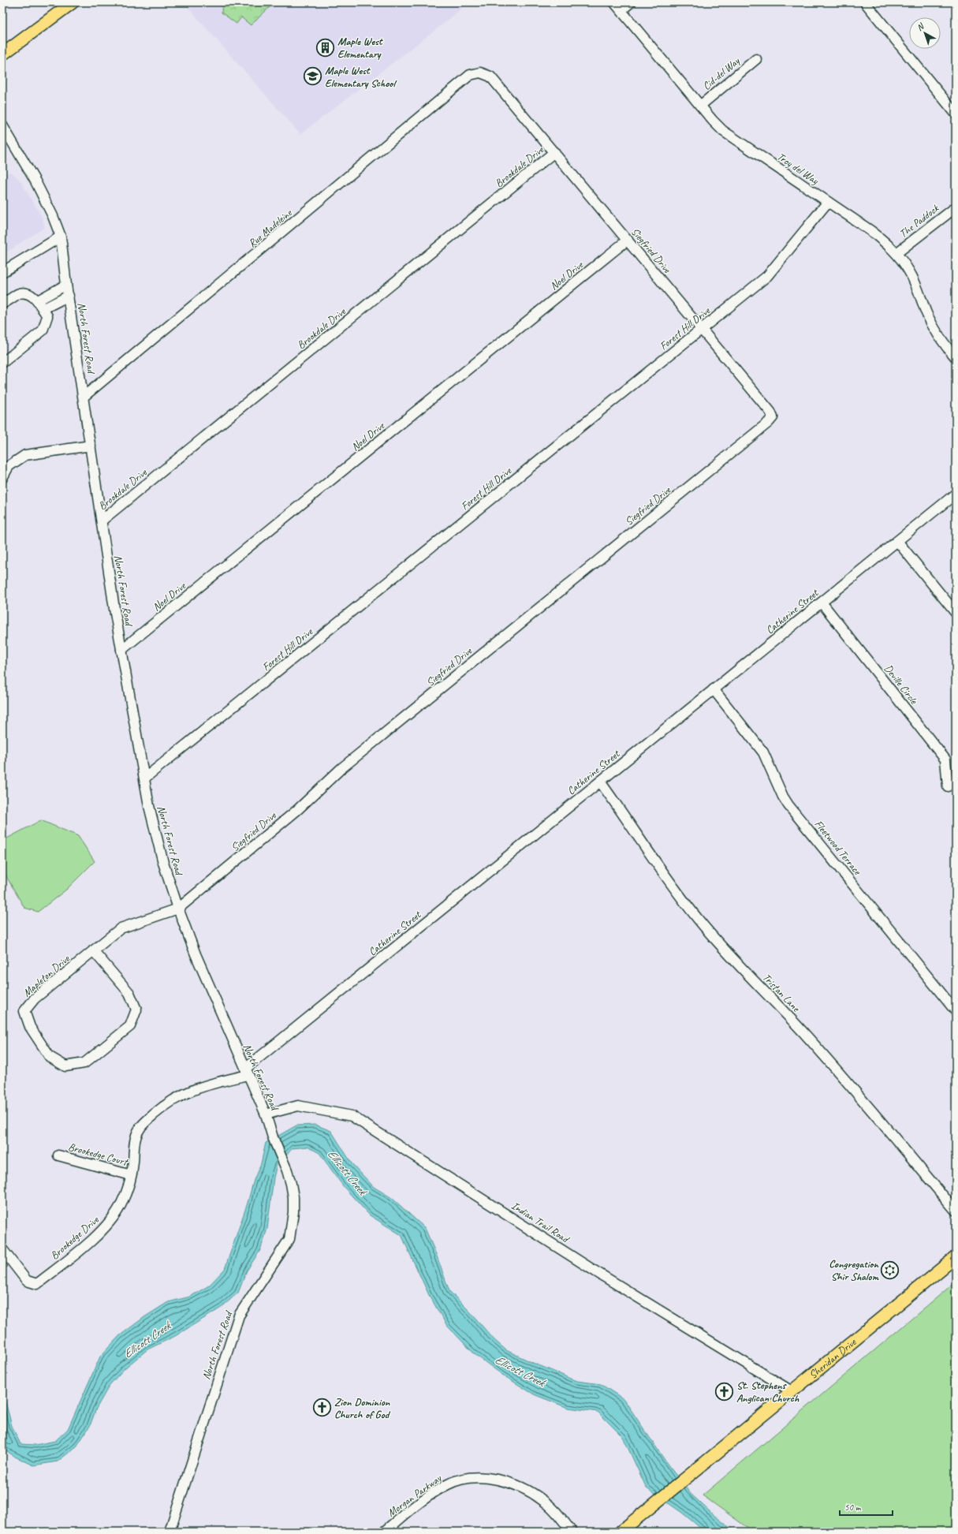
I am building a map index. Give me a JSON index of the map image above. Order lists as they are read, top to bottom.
{
  "streets": {
    "main road": ["Sheridan Drive"],
    "street": [
      "Cid-del Way",
      "Brookdale Drive",
      "Troy del Way",
      "The Paddock",
      "Rue Madeleine",
      "Siegfried Drive",
      "Noel Drive",
      "Forest Hill Drive",
      "North Forest Road",
      "Catherine Street",
      "Deville Circle",
      "Fleetwood Terrace",
      "Mapleton Drive",
      "Tristan Lane",
      "Brookedge Court",
      "Indian Trail Road",
      "Brookedge Drive",
      "Morgan Parkway"
    ]
  },
  "crossings": [
    ["Cid-del Way", "Troy del Way"],
    ["Brookdale Drive", "Siegfried Drive"],
    ["Brookdale Drive", "North Forest Road"],
    ["Troy del Way", "The Paddock"],
    ["Troy del Way", "Forest Hill Drive"],
    ["Rue Madeleine", "Siegfried Drive"],
    ["Rue Madeleine", "North Forest Road"],
    ["Siegfried Drive", "Noel Drive"],
    ["Siegfried Drive", "Forest Hill Drive"],
    ["Siegfried Drive", "North Forest Road"],
    ["Siegfried Drive", "Mapleton Drive"],
    ["Noel Drive", "North Forest Road"],
    ["Forest Hill Drive", "North Forest Road"],
    ["North Forest Road", "Catherine Street"],
    ["North Forest Road", "Mapleton Drive"],
    ["North Forest Road", "Indian Trail Road"],
    ["North Forest Road", "Brookedge Drive"],
    ["Catherine Street", "Deville Circle"],
    ["Catherine Street", "Fleetwood Terrace"],
    ["Catherine Street", "Tristan Lane"],
    ["Catherine Street", "Brookedge Drive"],
    ["Brookedge Court", "Brookedge Drive"],
    ["Indian Trail Road", "Sheridan Drive"]
  ],
  "water": ["Ellicott Creek"],
  "places": {
    "building": ["Maple West Elementary"],
    "school or university": ["Maple West Elementary School"],
    "synagogue": ["Congregation Shir Shalom"],
    "church": ["St. Stephens Anglican Church", "Zion Dominion Church of God"]
  },
  "scale_bar": "50 m",
  "north": "top left"
}
